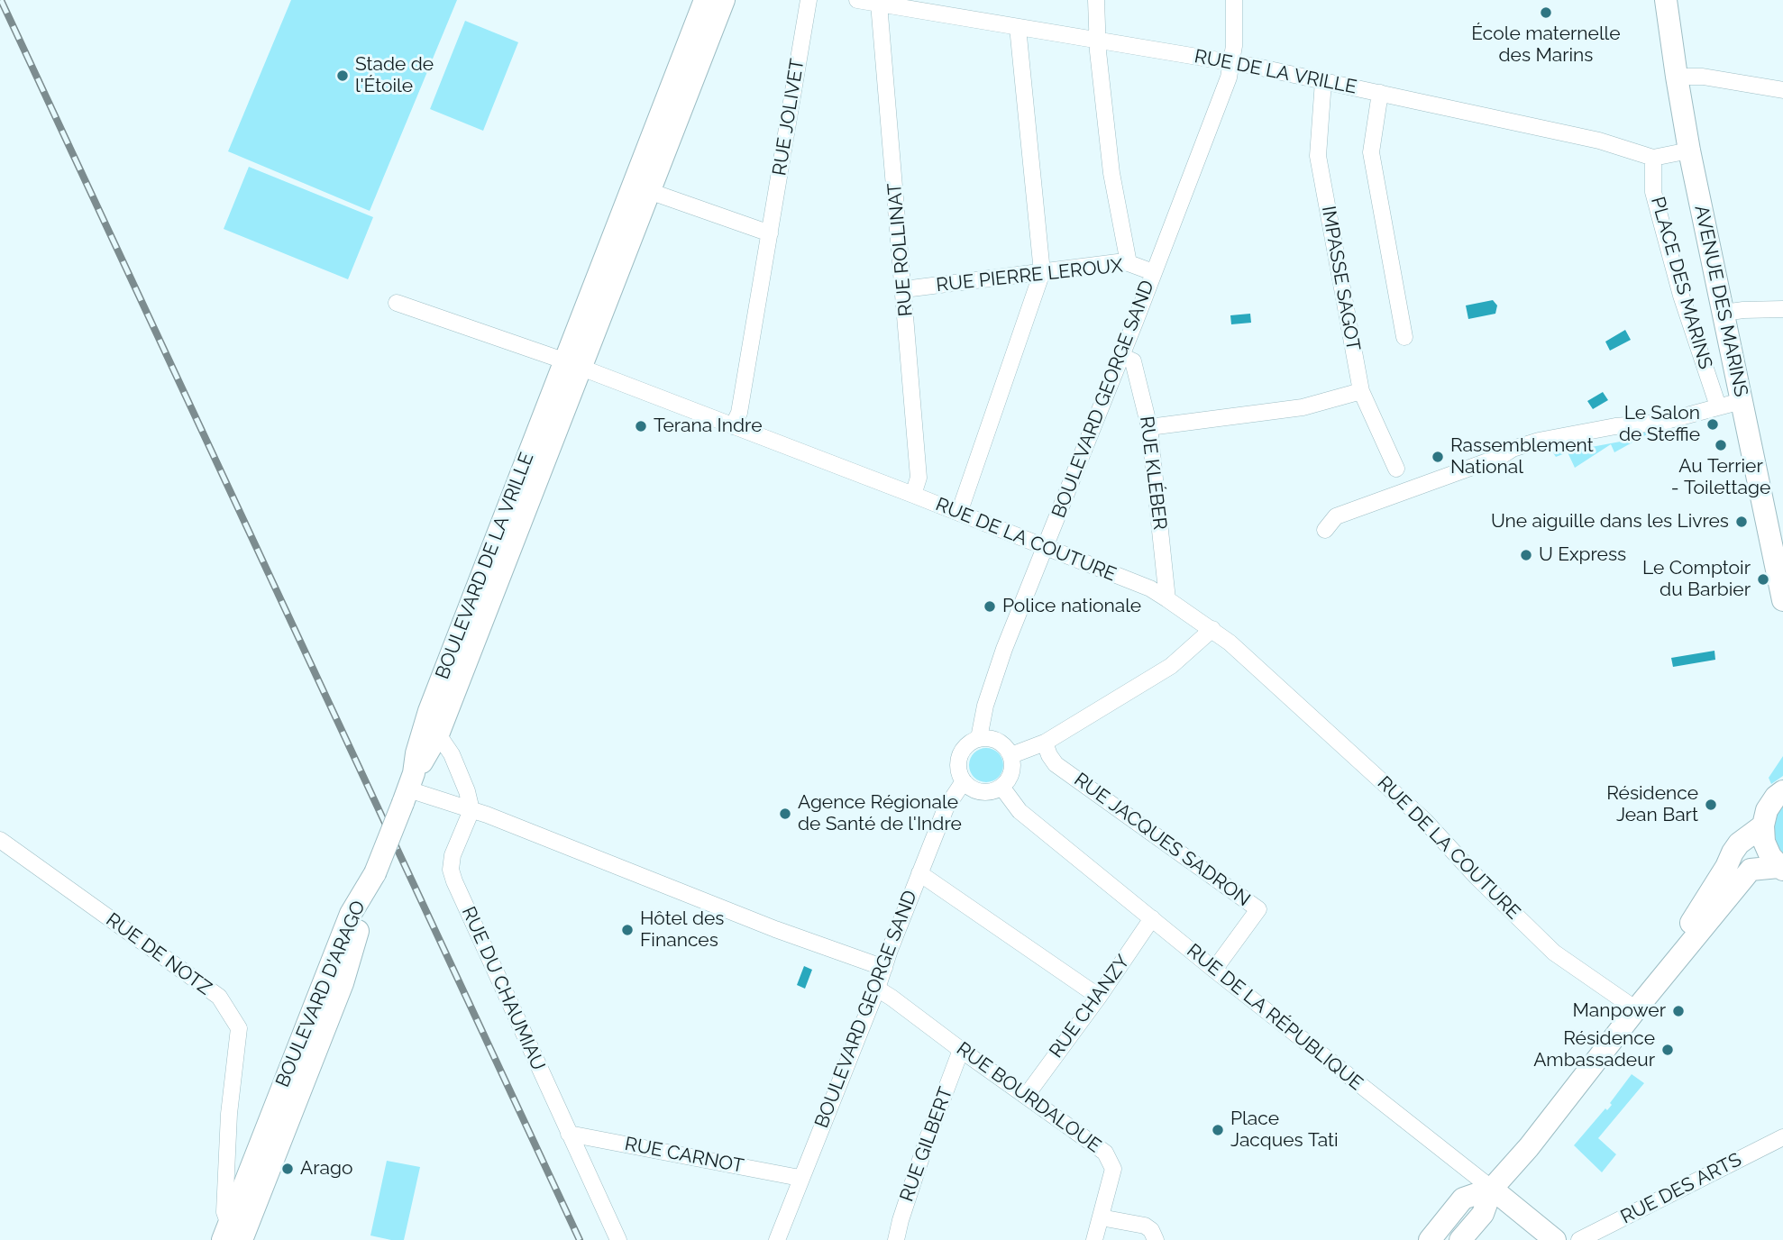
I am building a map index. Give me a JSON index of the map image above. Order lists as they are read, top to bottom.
{
  "streets": {
    "main road": [
      "AVENUE DES MARINS",
      "BOULEVARD DE LA VRILLE",
      "BOULEVARD D'ARAGO",
      "RUE DE LA RÉPUBLIQUE"
    ],
    "street": [
      "RUE DE LA VRILLE",
      "RUE JOLIVET",
      "RUE ROLLINAT",
      "RUE PIERRE LEROUX",
      "IMPASSE SAGOT",
      "PLACE DES MARINS",
      "BOULEVARD GEORGE SAND",
      "RUE KLÉBER",
      "RUE DE LA COUTURE",
      "RUE JACQUES SADRON",
      "RUE DE NOTZ",
      "RUE DU CHAUMIAU",
      "RUE CHANZY",
      "RUE BOURDALOUE",
      "RUE GILBERT",
      "RUE CARNOT",
      "RUE DES ARTS"
    ]
  },
  "crossings": [
    ["RUE DE LA VRILLE", "RUE ROLLINAT"],
    ["RUE DE LA VRILLE", "IMPASSE SAGOT"],
    ["RUE DE LA VRILLE", "PLACE DES MARINS"],
    ["RUE DE LA VRILLE", "AVENUE DES MARINS"],
    ["RUE DE LA VRILLE", "BOULEVARD GEORGE SAND"],
    ["RUE JOLIVET", "RUE DE LA COUTURE"],
    ["RUE ROLLINAT", "RUE PIERRE LEROUX"],
    ["RUE ROLLINAT", "RUE DE LA COUTURE"],
    ["RUE PIERRE LEROUX", "BOULEVARD GEORGE SAND"],
    ["BOULEVARD GEORGE SAND", "RUE KLÉBER"],
    ["BOULEVARD GEORGE SAND", "RUE DE LA COUTURE"],
    ["BOULEVARD GEORGE SAND", "RUE DE LA RÉPUBLIQUE"],
    ["BOULEVARD GEORGE SAND", "RUE BOURDALOUE"],
    ["BOULEVARD GEORGE SAND", "RUE CARNOT"],
    ["RUE KLÉBER", "RUE DE LA COUTURE"],
    ["RUE DE LA COUTURE", "BOULEVARD DE LA VRILLE"],
    ["BOULEVARD DE LA VRILLE", "BOULEVARD D'ARAGO"],
    ["RUE JACQUES SADRON", "RUE DE LA RÉPUBLIQUE"],
    ["RUE DE NOTZ", "BOULEVARD D'ARAGO"],
    ["RUE DU CHAUMIAU", "RUE CARNOT"],
    ["RUE CHANZY", "RUE DE LA RÉPUBLIQUE"],
    ["RUE CHANZY", "RUE BOURDALOUE"],
    ["RUE BOURDALOUE", "RUE GILBERT"]
  ],
  "places": [
    "École maternelle des Marins",
    "Stade de l'Étoile",
    "Le Salon de Steffie",
    "Terana Indre",
    "Au Terrier - Toilettage",
    "Rassemblement National",
    "Une aiguille dans les Livres",
    "U Express",
    "Le Comptoir du Barbier",
    "Police nationale",
    "Résidence Jean Bart",
    "Agence Régionale de Santé de l'Indre",
    "Hôtel des Finances",
    "Manpower",
    "Résidence Ambassadeur",
    "Place Jacques Tati",
    "Arago"
  ]
}
